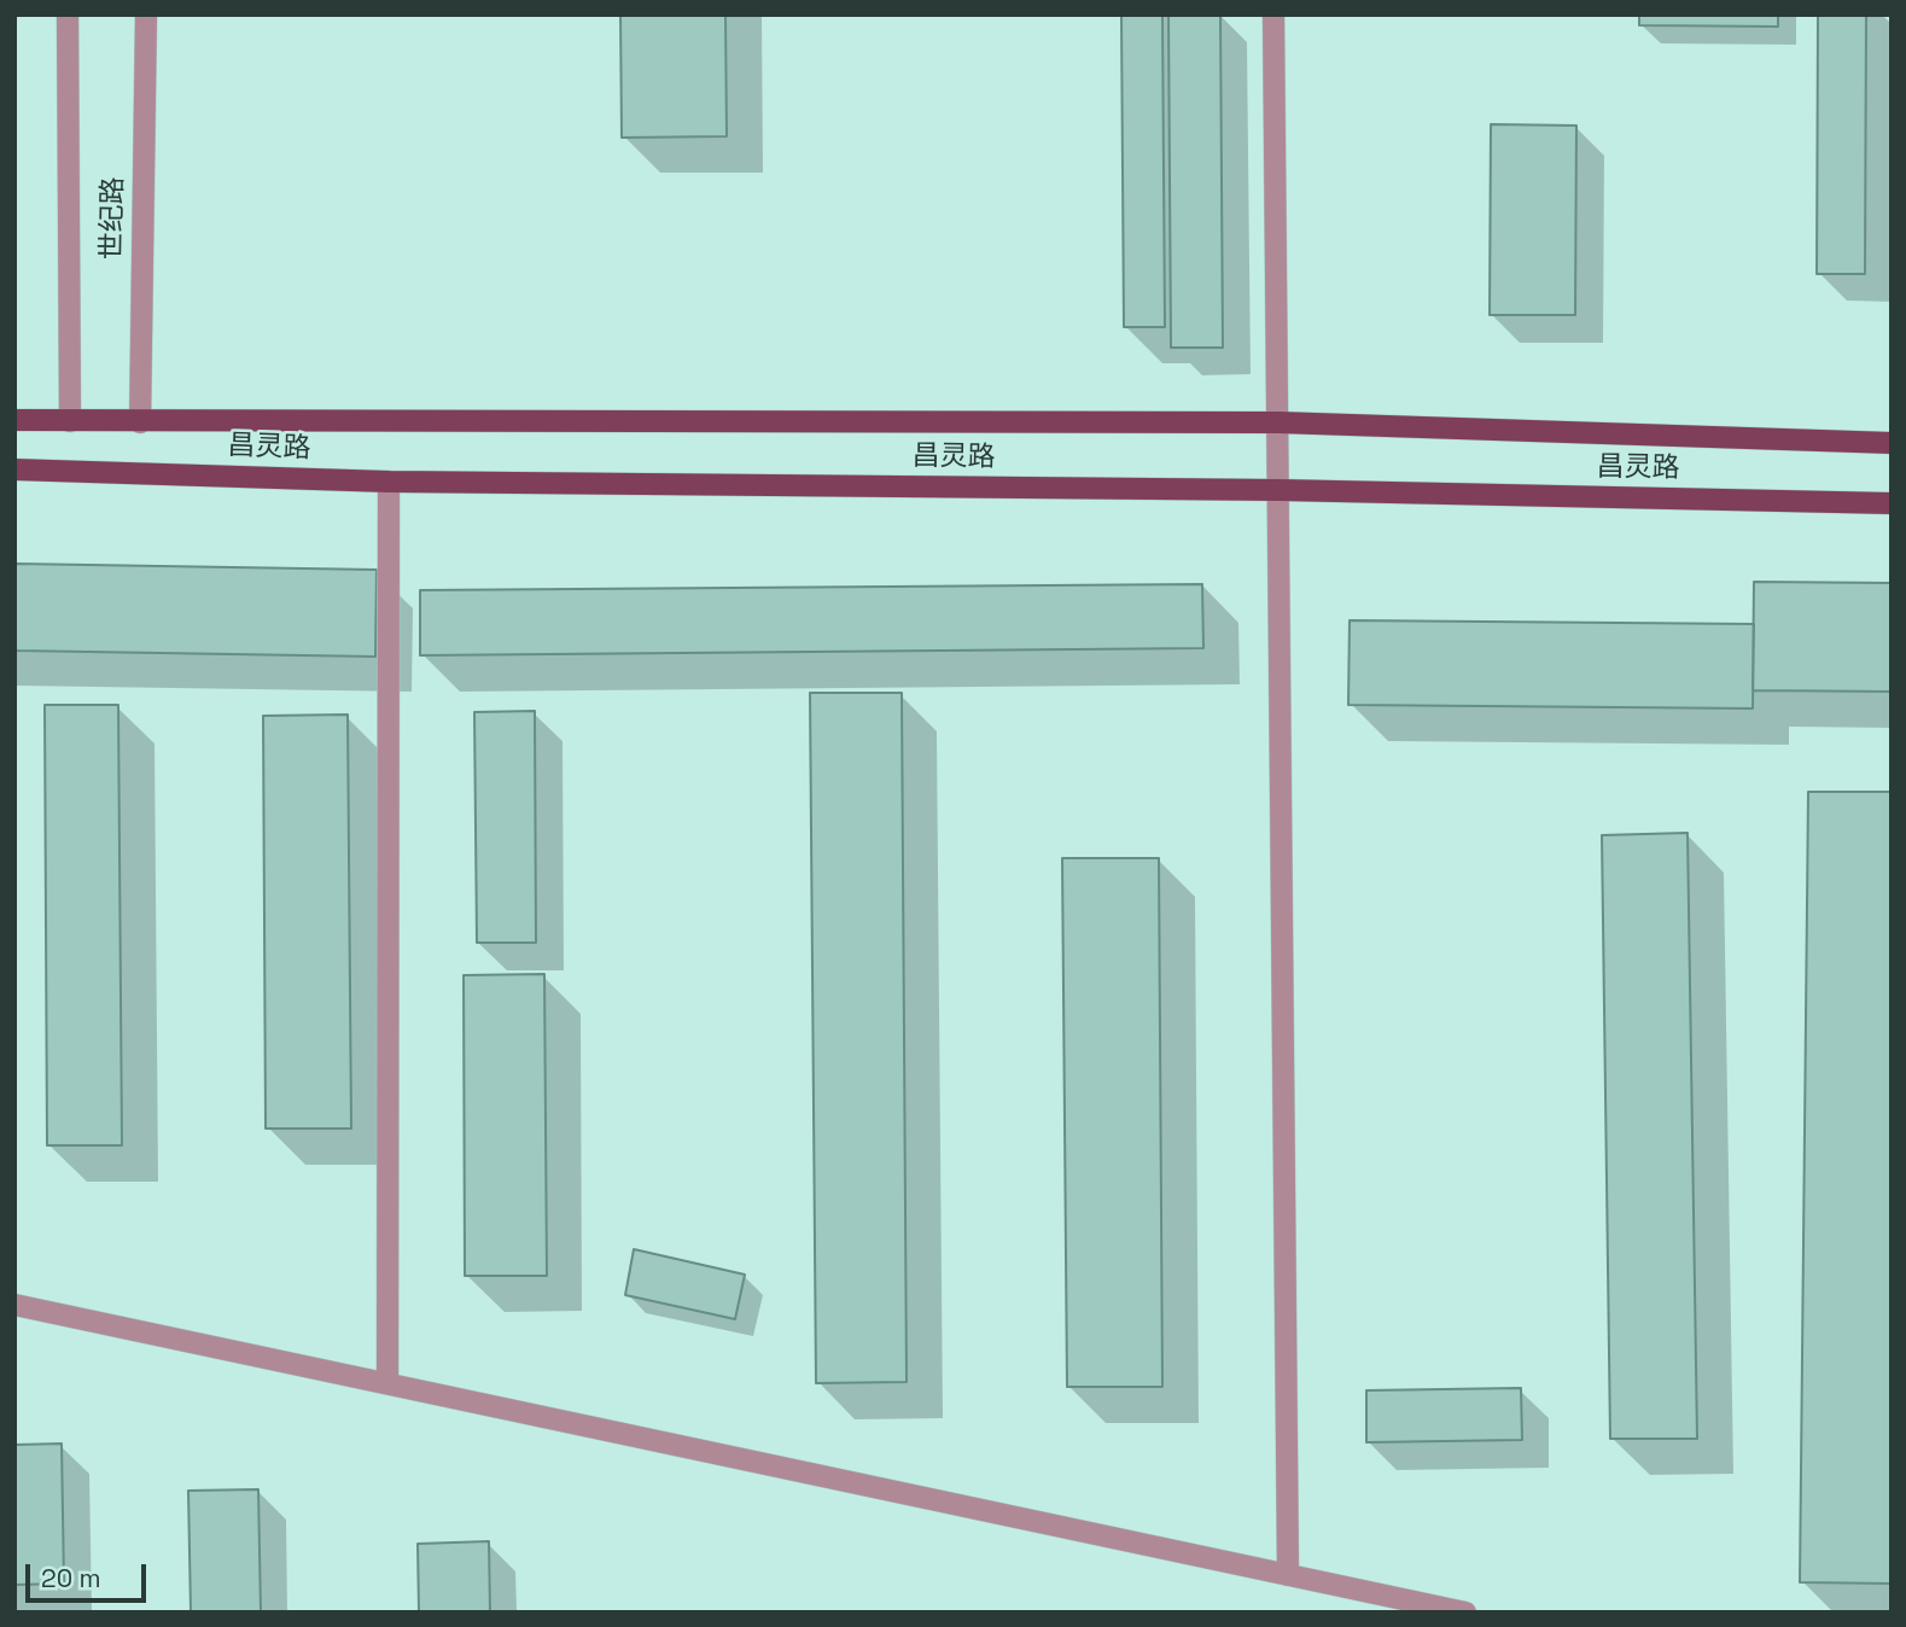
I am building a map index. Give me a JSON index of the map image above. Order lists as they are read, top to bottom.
{
  "streets": {
    "main road": ["昌灵路"],
    "street": ["世纪路"]
  },
  "crossings": [
    ["世纪路", "昌灵路"]
  ],
  "scale_bar": "20 m"
}
